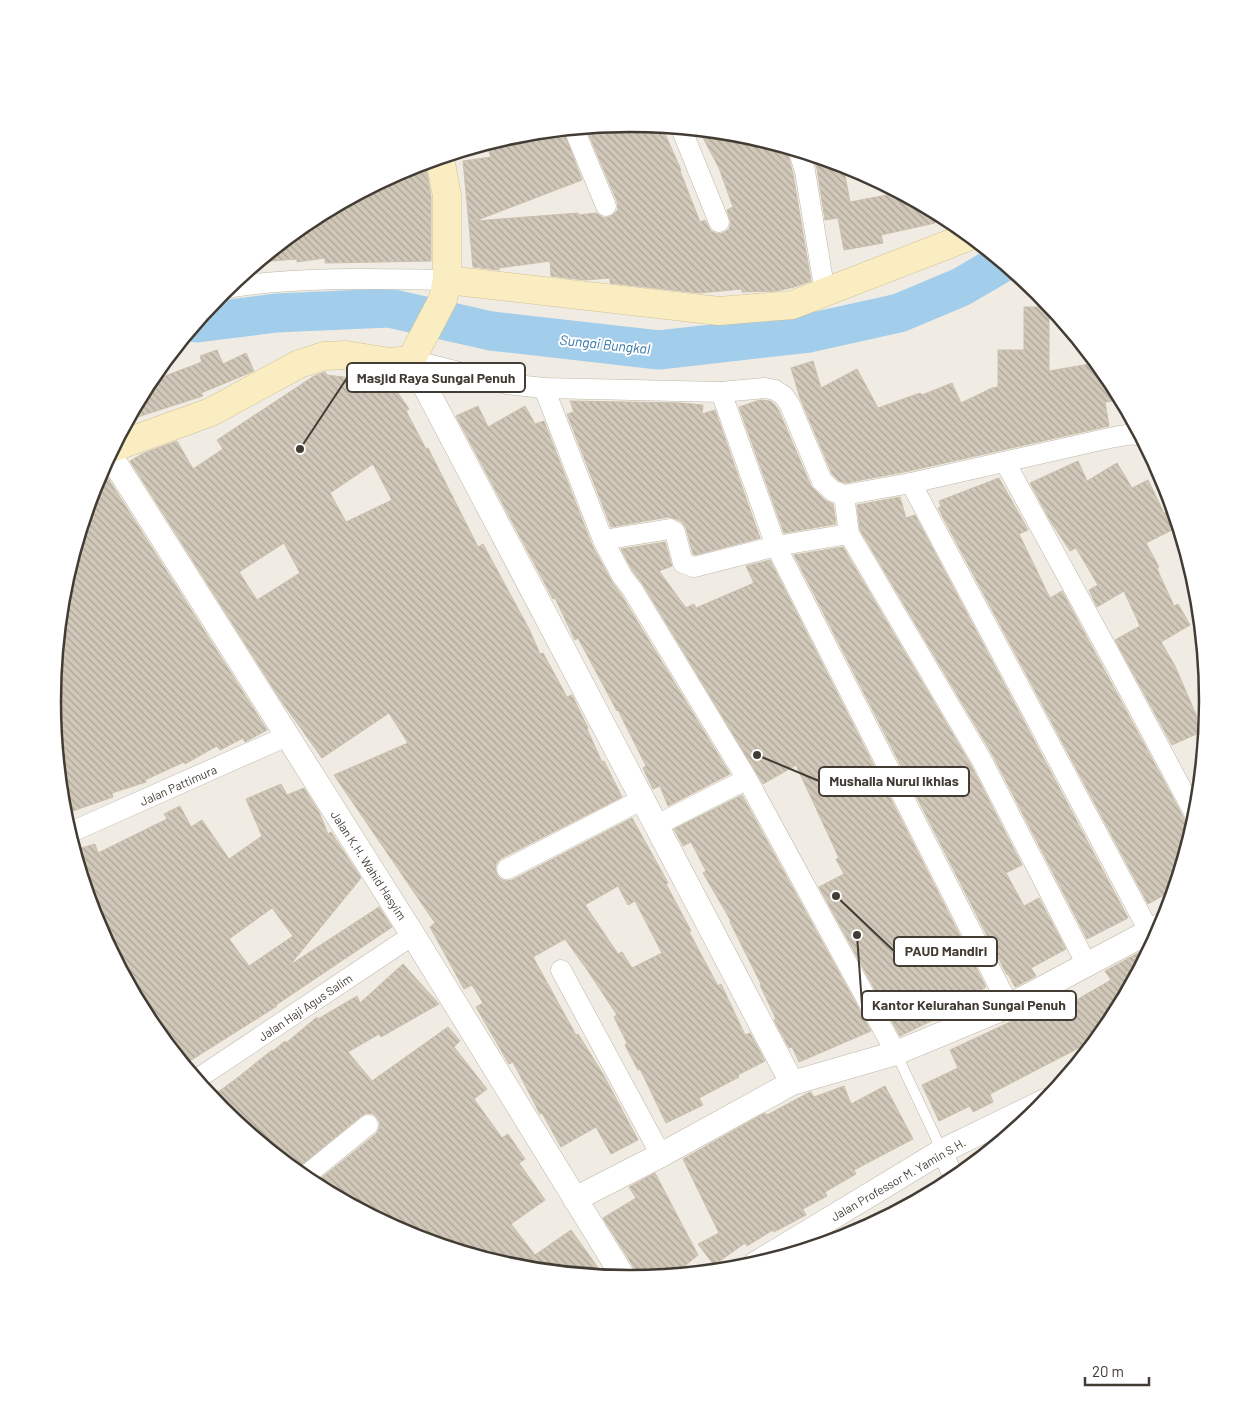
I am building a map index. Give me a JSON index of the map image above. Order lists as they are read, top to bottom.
{
  "streets": {
    "street": [
      "Jalan Pattimura",
      "Jalan K.H. Wahid Hasyim",
      "Jalan Haji Agus Salim",
      "Jalan Professor M. Yamin S.H."
    ]
  },
  "crossings": [
    ["Jalan Pattimura", "Jalan K.H. Wahid Hasyim"],
    ["Jalan K.H. Wahid Hasyim", "Jalan Haji Agus Salim"]
  ],
  "water": ["Sungai Bungkal"],
  "places": [
    "Masjid Raya Sungai Penuh",
    "Mushalla Nurul Ikhlas",
    "PAUD Mandiri",
    "Kantor Kelurahan Sungai Penuh"
  ],
  "scale_bar": "20 m"
}
